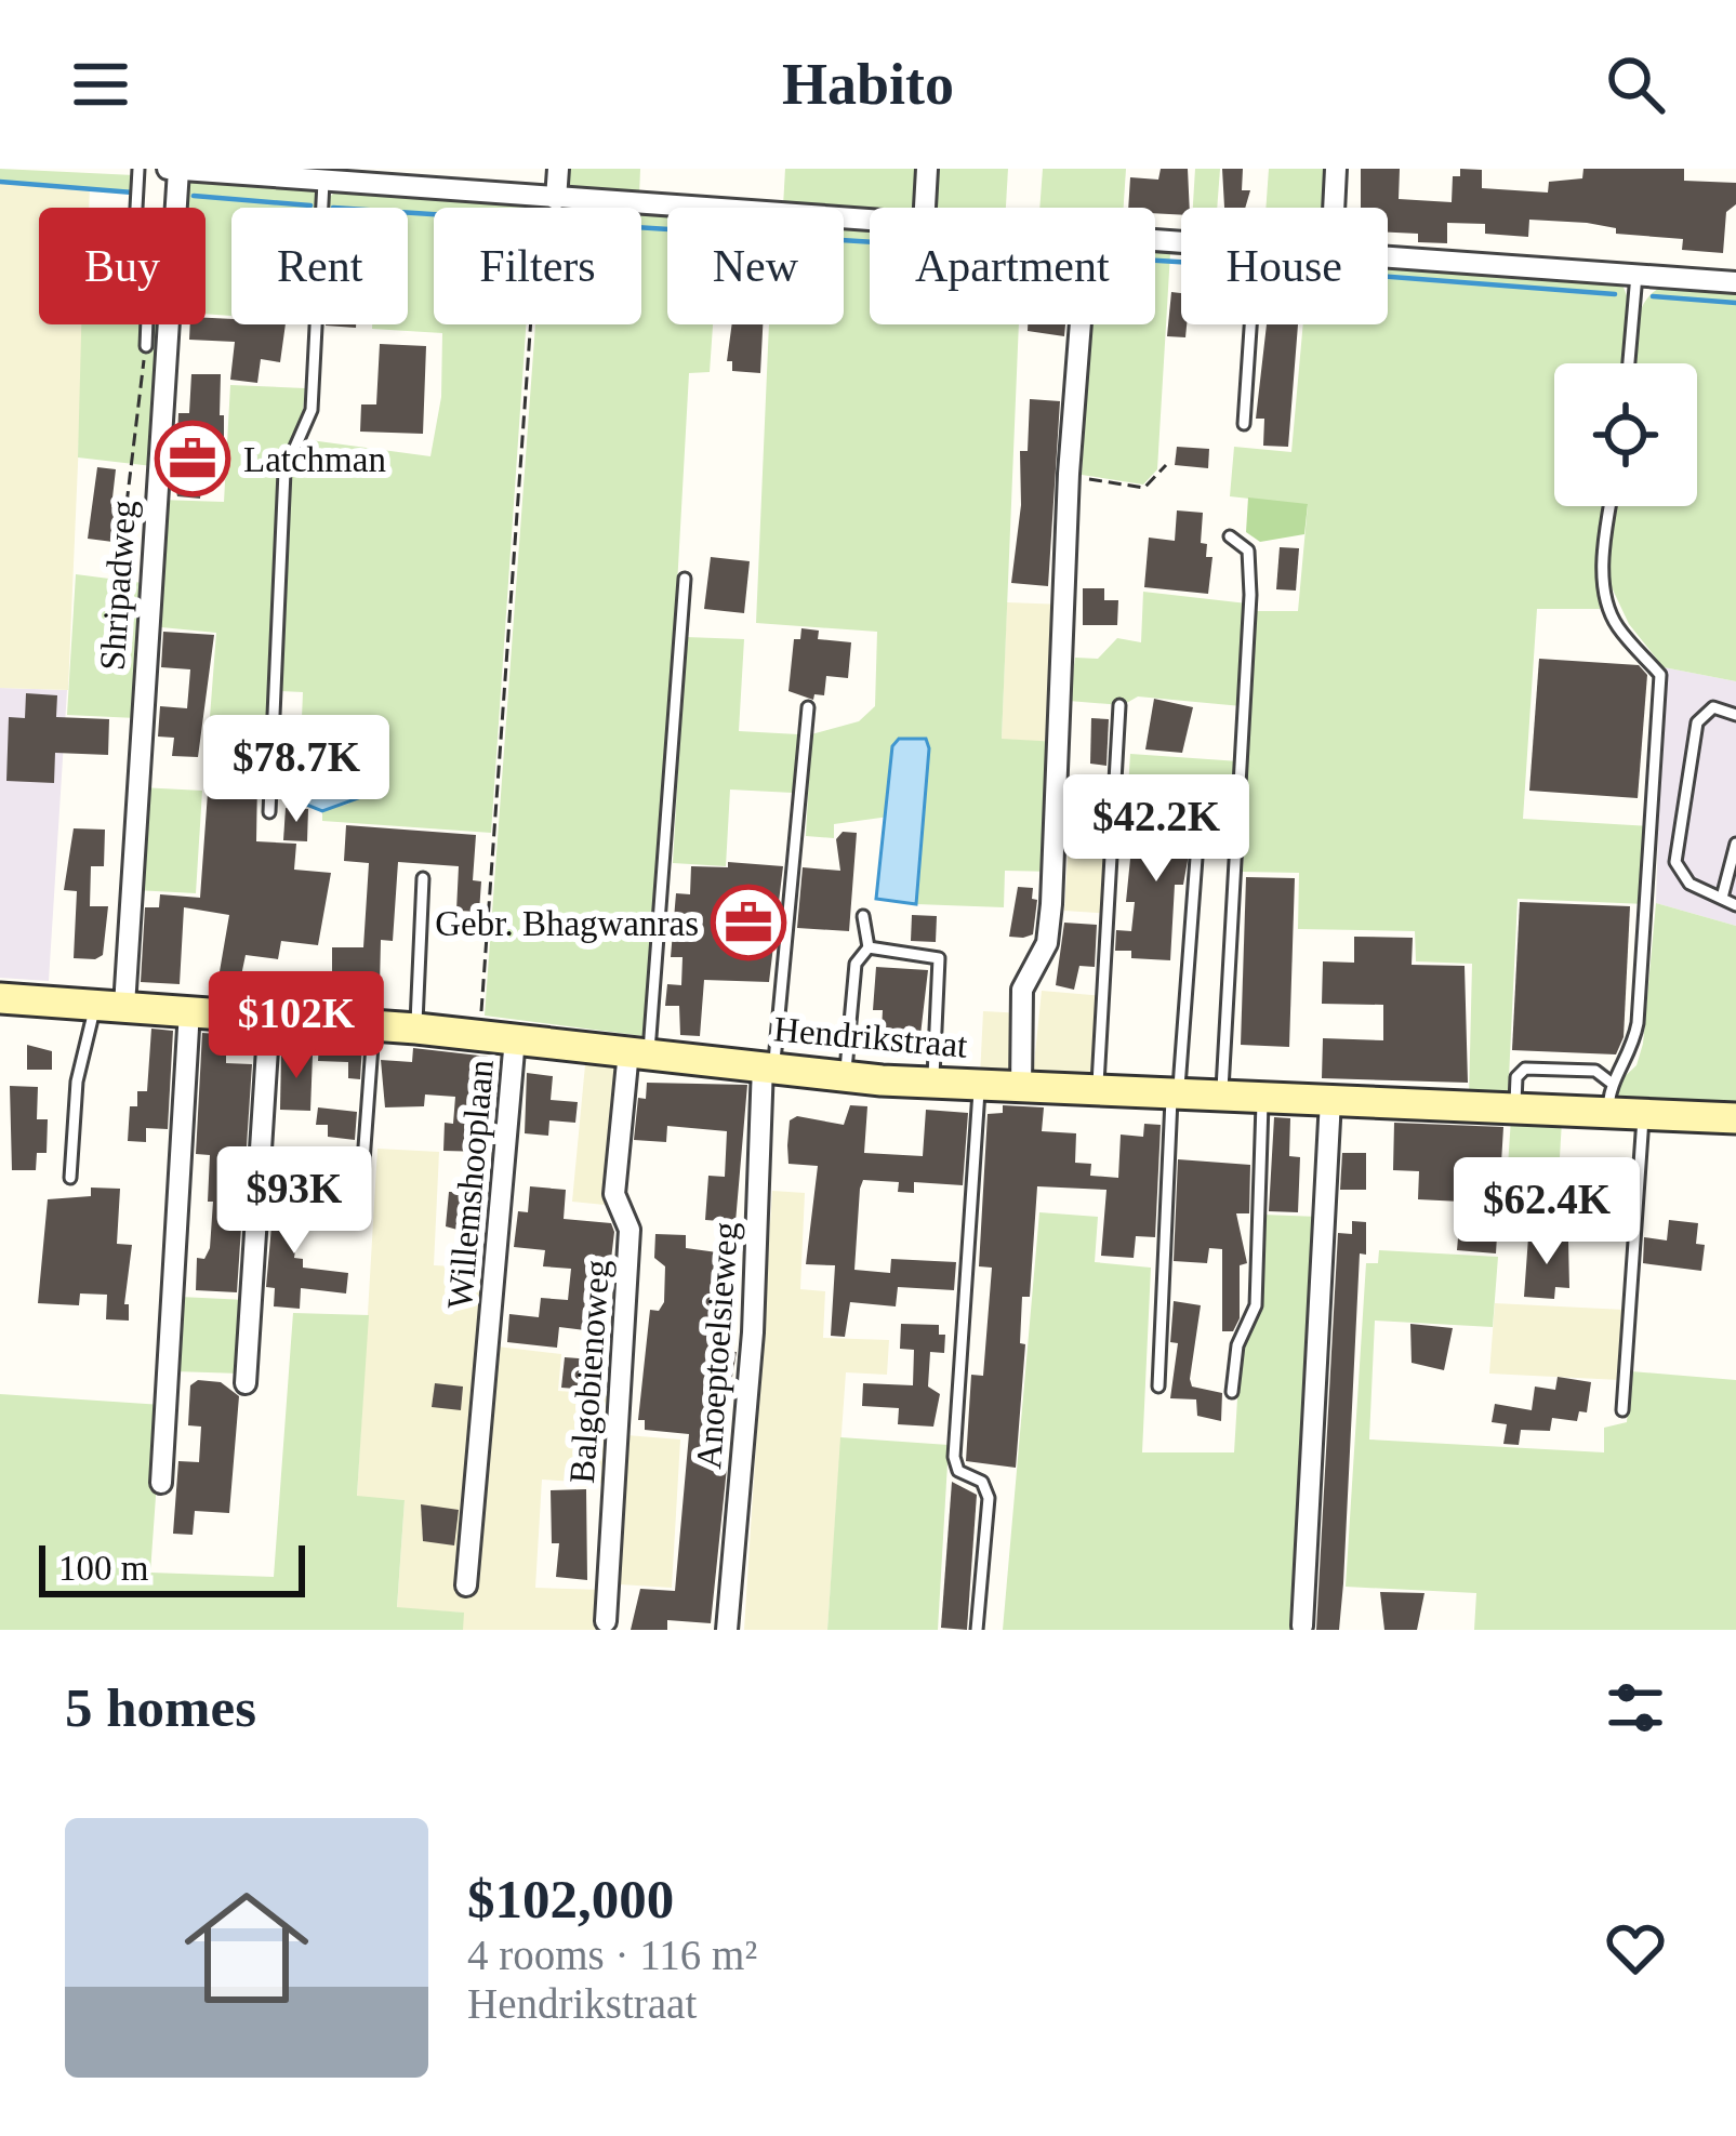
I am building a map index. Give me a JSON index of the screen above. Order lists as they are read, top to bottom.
{
  "streets": {
    "street": [
      "Shripadweg",
      "Hendrikstraat",
      "Willemshooplaan",
      "Anoeptoelsieweg",
      "Balgobienoweg"
    ]
  },
  "crossings": [
    ["Shripadweg", "Hendrikstraat"],
    ["Hendrikstraat", "Willemshooplaan"],
    ["Hendrikstraat", "Anoeptoelsieweg"],
    ["Hendrikstraat", "Balgobienoweg"]
  ],
  "places": {
    "office": ["Latchman", "Gebr. Bhagwanras"]
  },
  "scale_bar": "100 m",
  "page": {
    "header": "Habito",
    "chip": [
      "Buy",
      "Rent",
      "Filters",
      "New",
      "Apartment",
      "House"
    ],
    "price": [
      "$78.7K",
      "$42.2K",
      "$102K",
      "$93K",
      "$62.4K"
    ],
    "scale": "100 m",
    "heading": "5 homes",
    "list": [
      {
        "name": "$102,000",
        "note": "4 rooms · 116 m² · Hendrikstraat"
      }
    ]
  }
}
